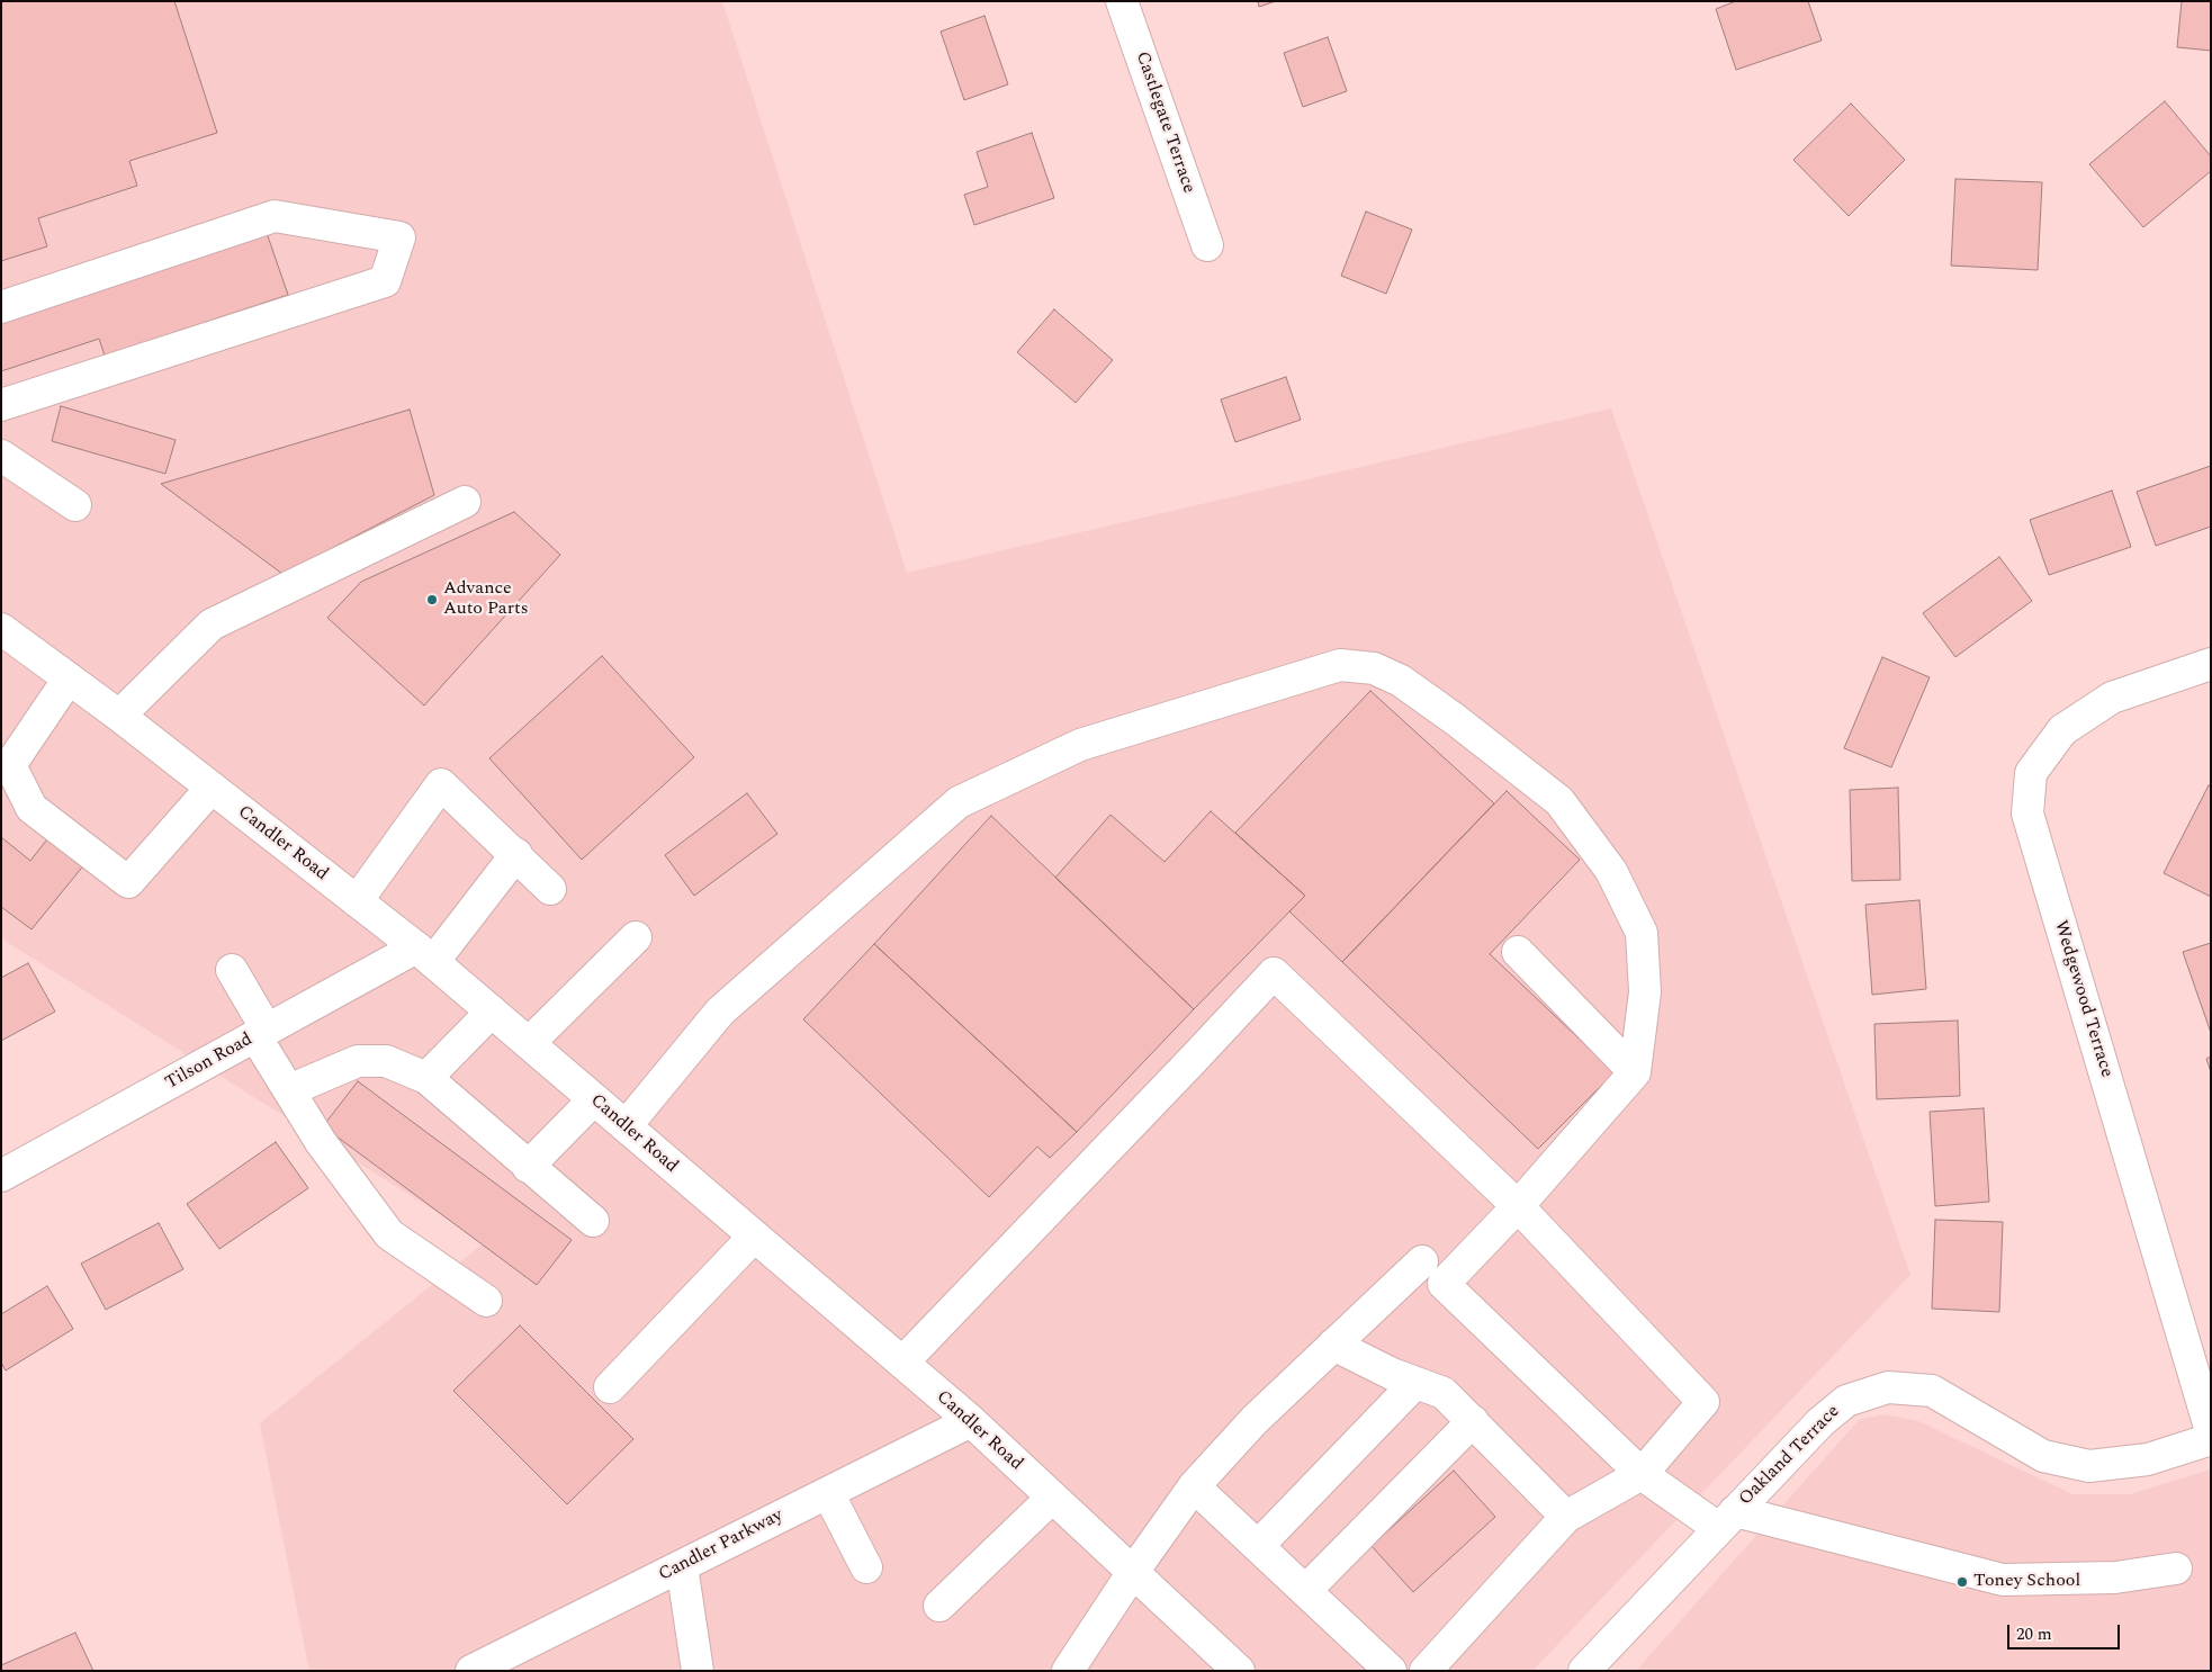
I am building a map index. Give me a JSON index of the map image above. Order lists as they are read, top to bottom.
{
  "streets": {
    "street": [
      "Castlegate Terrace",
      "Candler Road",
      "Wedgewood Terrace",
      "Tilson Road",
      "Oakland Terrace",
      "Candler Parkway"
    ]
  },
  "crossings": [
    ["Candler Road", "Tilson Road"],
    ["Candler Road", "Candler Parkway"]
  ],
  "places": ["Advance Auto Parts", "Toney School"],
  "scale_bar": "20 m"
}
